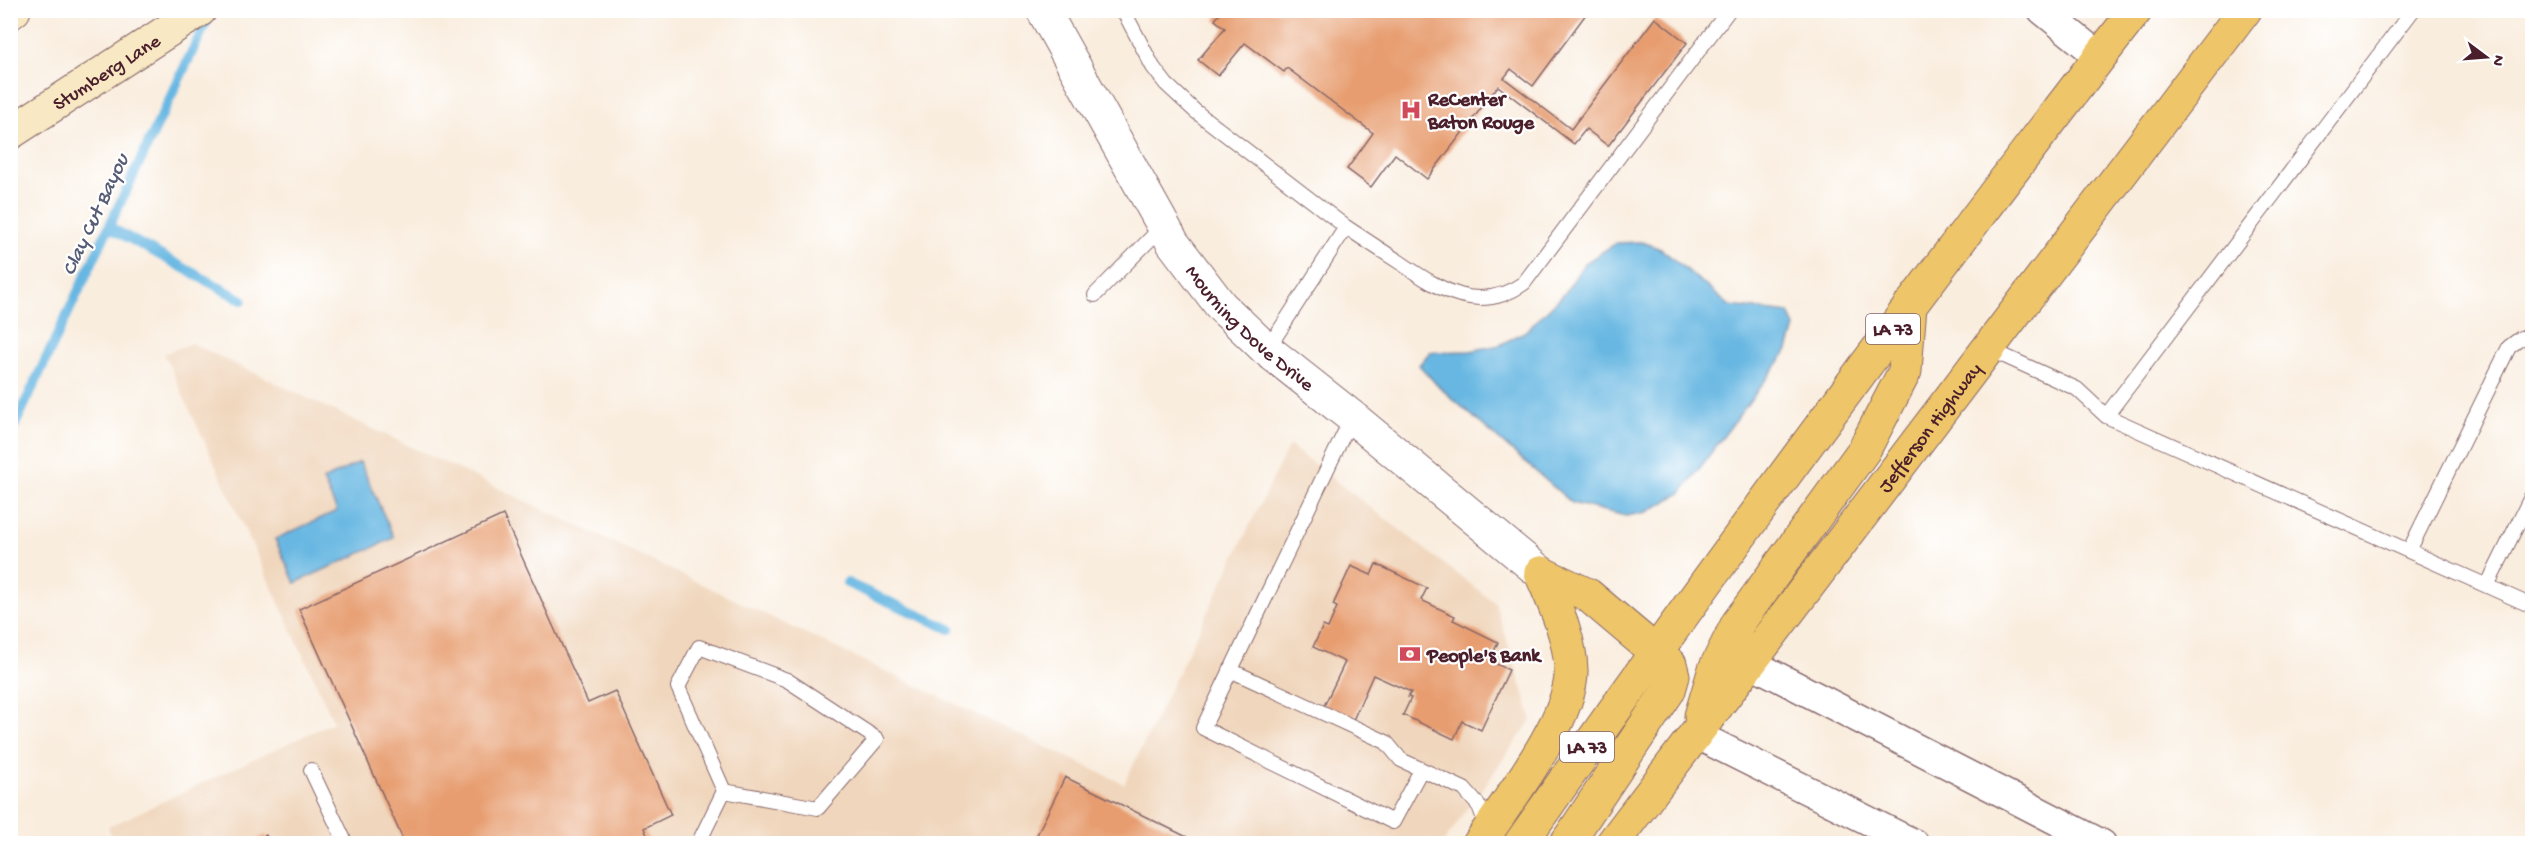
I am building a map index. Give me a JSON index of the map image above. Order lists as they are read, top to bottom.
{
  "streets": {
    "main road": ["Stumberg Lane", "LA 73", "Jefferson Highway"],
    "street": ["Mourning Dove Drive"]
  },
  "water": ["Clay Cut Bayou"],
  "places": {
    "hospital": ["ReCenter Baton Rouge"],
    "bank": ["People's Bank"]
  },
  "north": "right"
}
